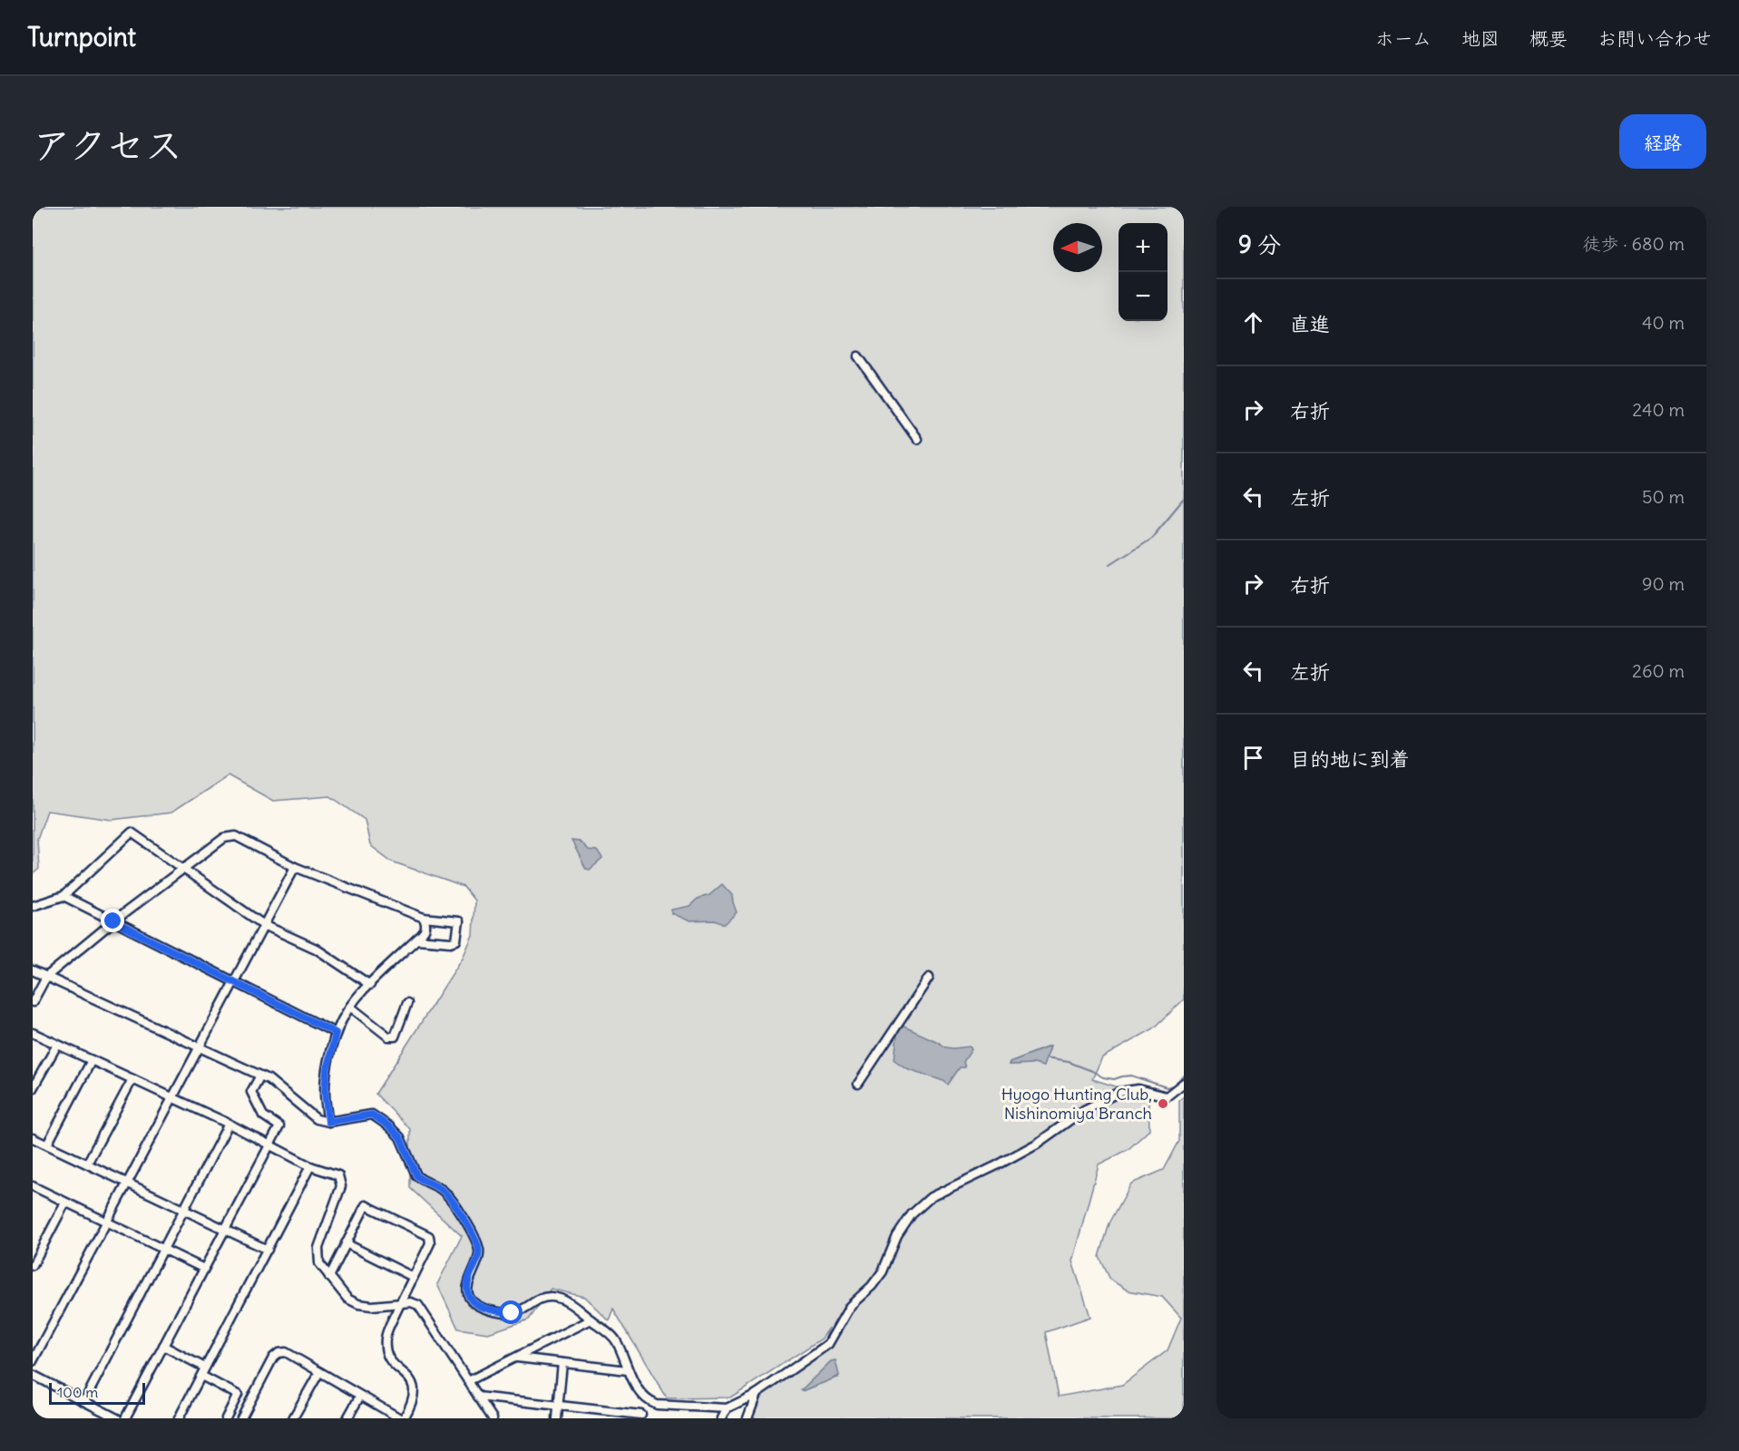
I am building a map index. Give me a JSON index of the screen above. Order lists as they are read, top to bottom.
{
  "places": ["Hyogo Hunting Club, Nishinomiya Branch"],
  "scale_bar": "100 m",
  "north": "left",
  "page": {
    "header": "Turnpoint",
    "nav": [
      "ホーム",
      "地図",
      "概要",
      "お問い合わせ"
    ],
    "title": "アクセス",
    "buttons": "経路",
    "heading": ["9 分", "徒歩 · 680 m"],
    "map_buttons": ["+", "−"],
    "list": [
      ["直進", "40 m"],
      ["右折", "240 m"],
      ["左折", "50 m"],
      ["右折", "90 m"],
      ["左折", "260 m"],
      "目的地に到着"
    ],
    "scale": "100 m"
  }
}
